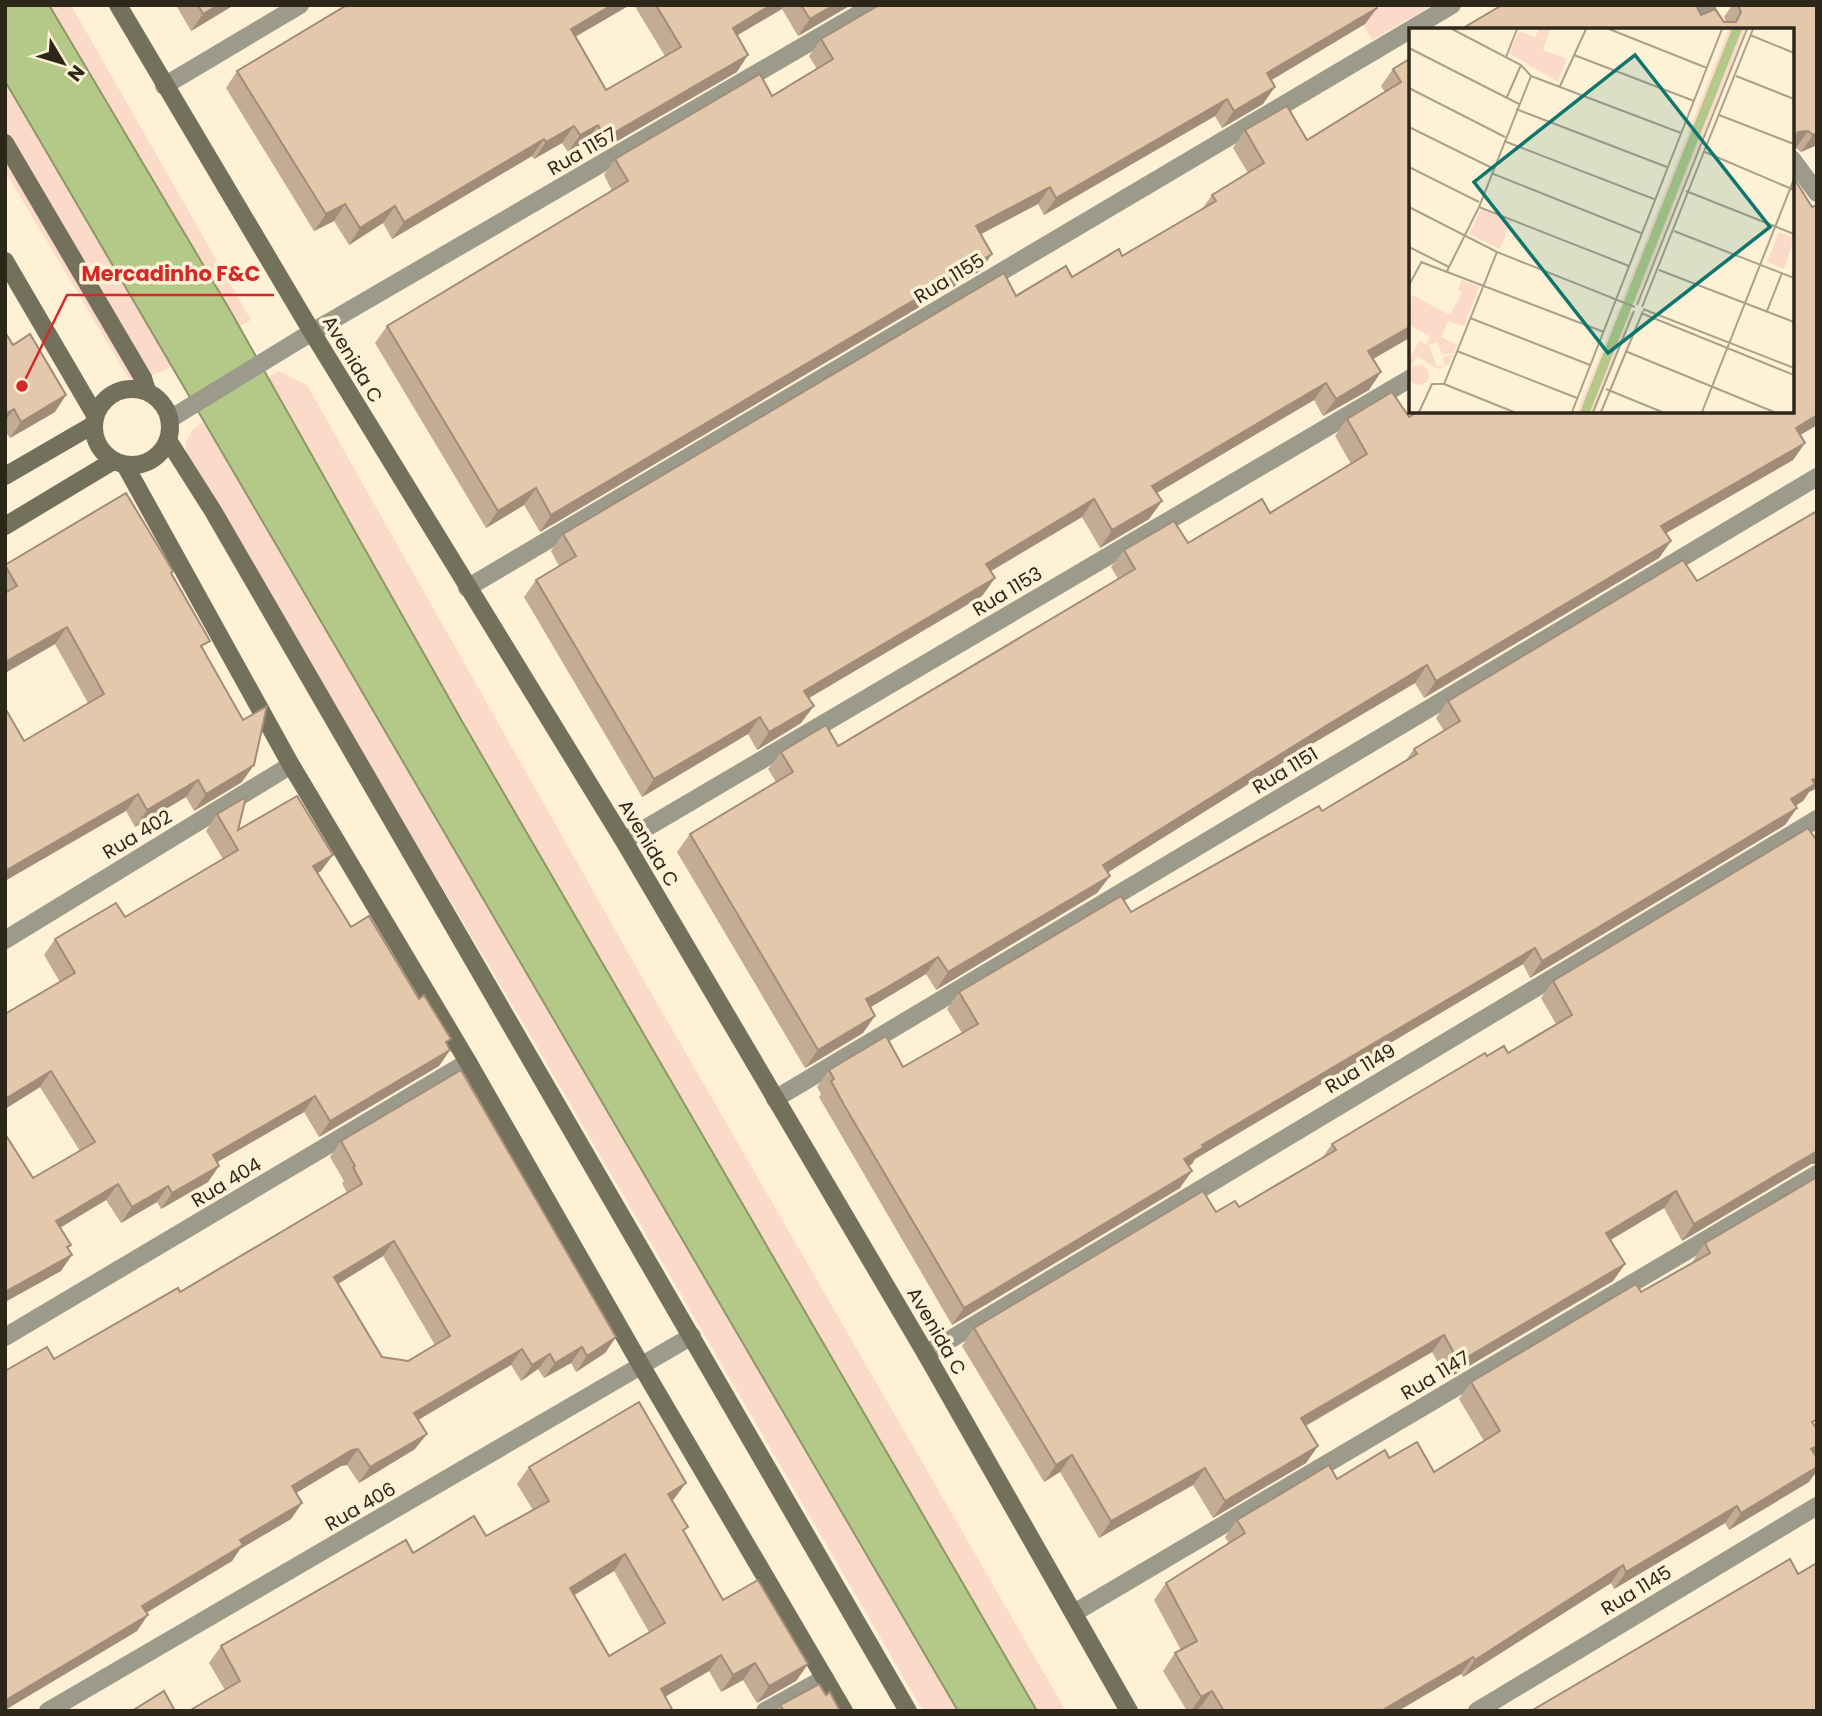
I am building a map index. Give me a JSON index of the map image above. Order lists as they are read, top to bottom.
{
  "streets": {
    "street": [
      "Rua 1157",
      "Rua 1155",
      "Avenida C",
      "Rua 1153",
      "Rua 1151",
      "Rua 402",
      "Rua 1149",
      "Rua 404",
      "Rua 1147",
      "Rua 406",
      "Rua 1145"
    ]
  },
  "crossings": [
    ["Rua 1157", "Avenida C"],
    ["Rua 1155", "Avenida C"],
    ["Avenida C", "Rua 1153"],
    ["Avenida C", "Rua 1151"],
    ["Avenida C", "Rua 1149"],
    ["Avenida C", "Rua 1147"]
  ],
  "places": ["Mercadinho F&C"],
  "north": "bottom right"
}
